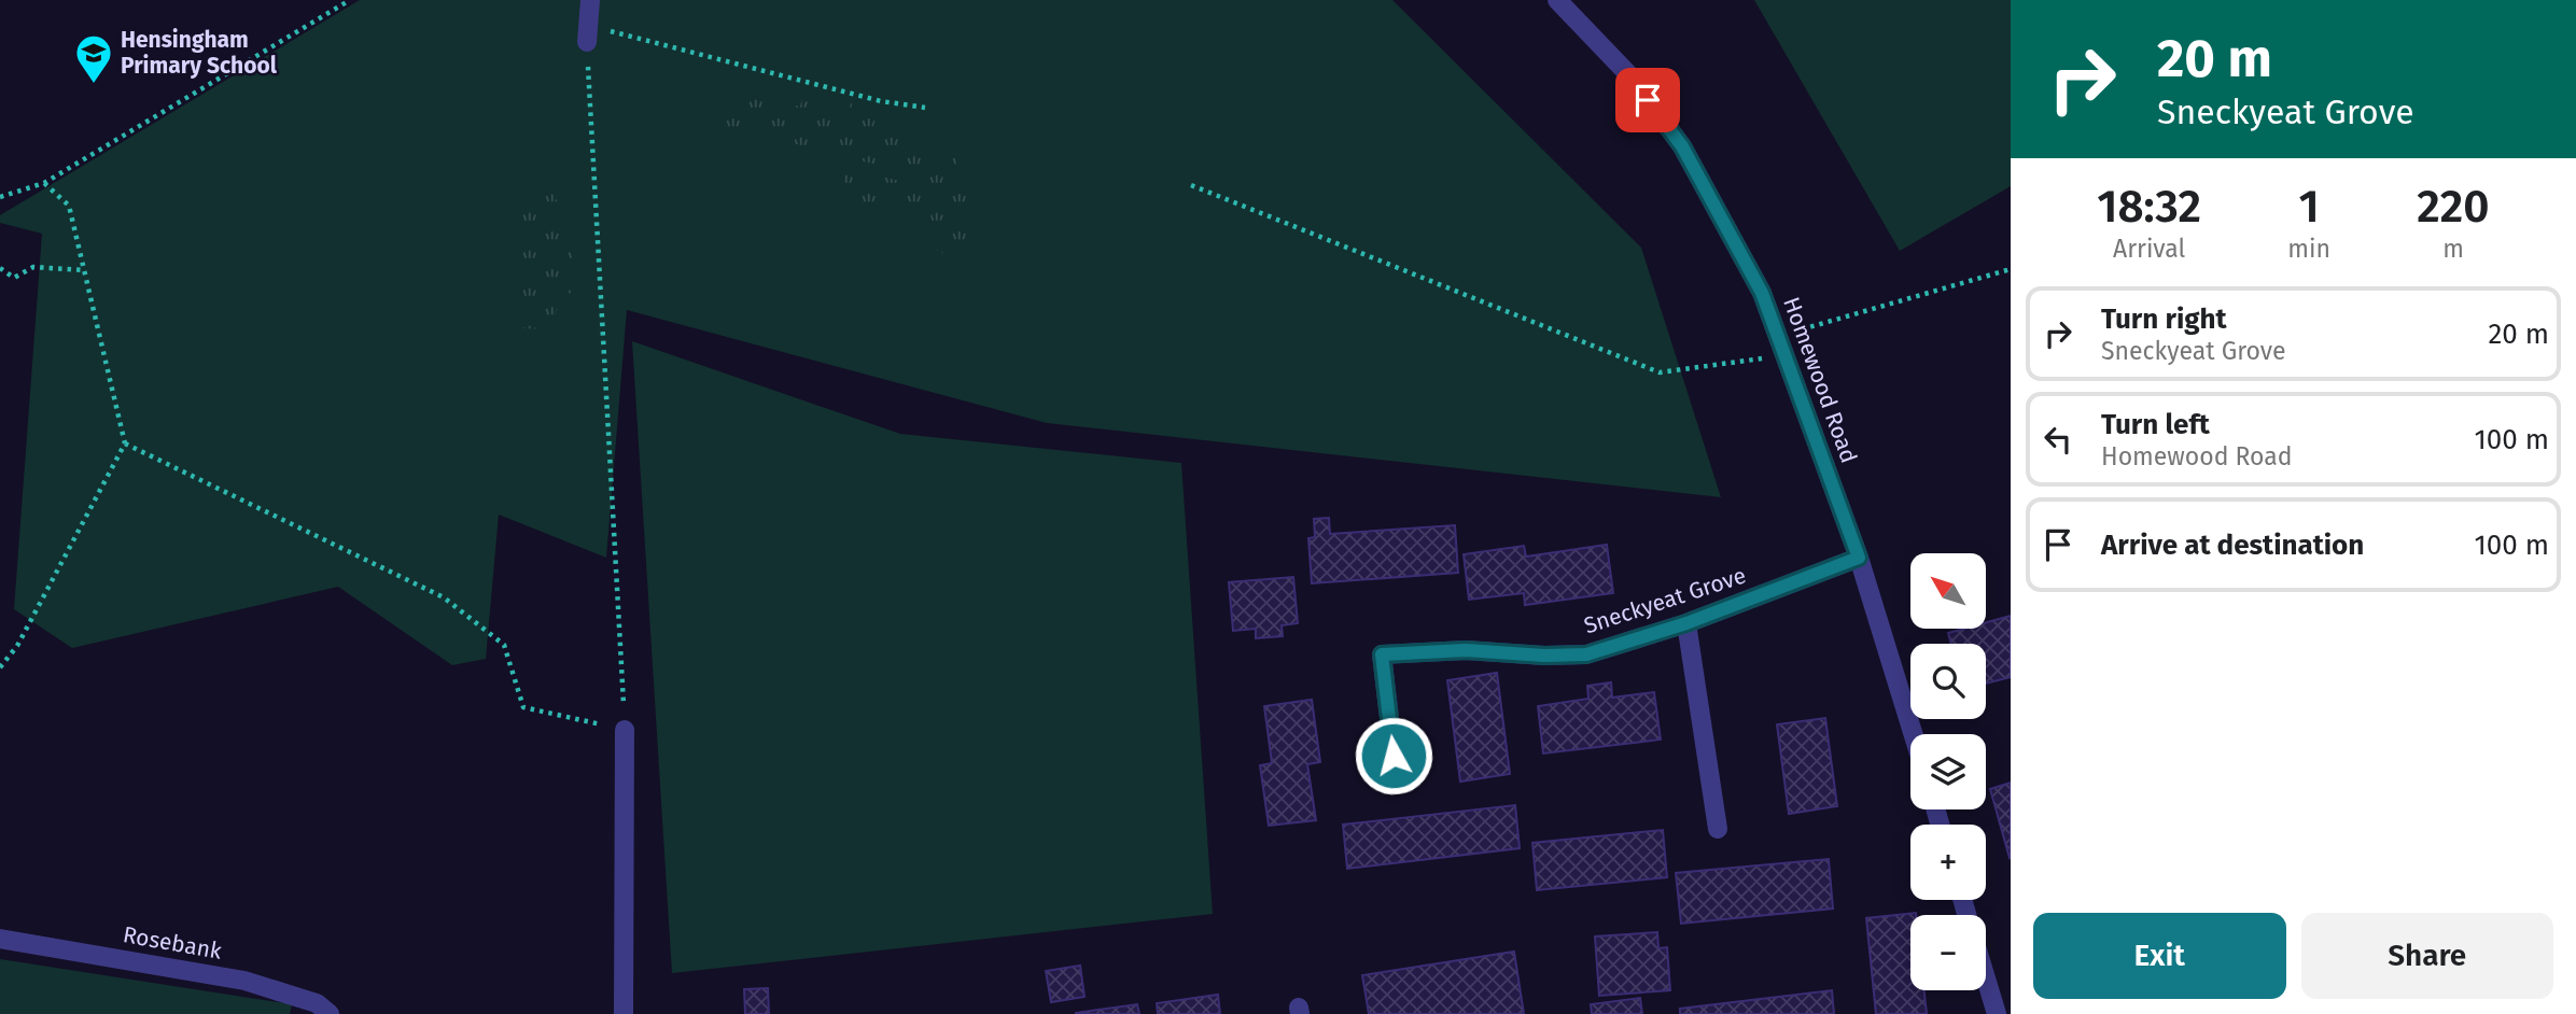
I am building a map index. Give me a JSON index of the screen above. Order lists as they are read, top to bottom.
{
  "streets": {
    "street": ["Homewood Road", "Sneckyeat Grove", "Rosebank"]
  },
  "crossings": [
    ["Homewood Road", "Sneckyeat Grove"]
  ],
  "places": {
    "school or university": ["Hensingham Primary School"]
  },
  "north": "top left",
  "page": {
    "turn": ["20 m", "Sneckyeat Grove"],
    "eta": [
      "18:32",
      "Arrival",
      "1",
      "min",
      "220",
      "m"
    ],
    "list": [
      {
        "name": "Turn right",
        "note": "Sneckyeat Grove",
        "value": "20 m"
      },
      {
        "name": "Turn left",
        "note": "Homewood Road",
        "value": "100 m"
      },
      {
        "name": "Arrive at destination",
        "value": "100 m"
      }
    ],
    "map_buttons": ["+", "−"],
    "buttons": ["Exit", "Share"]
  }
}
